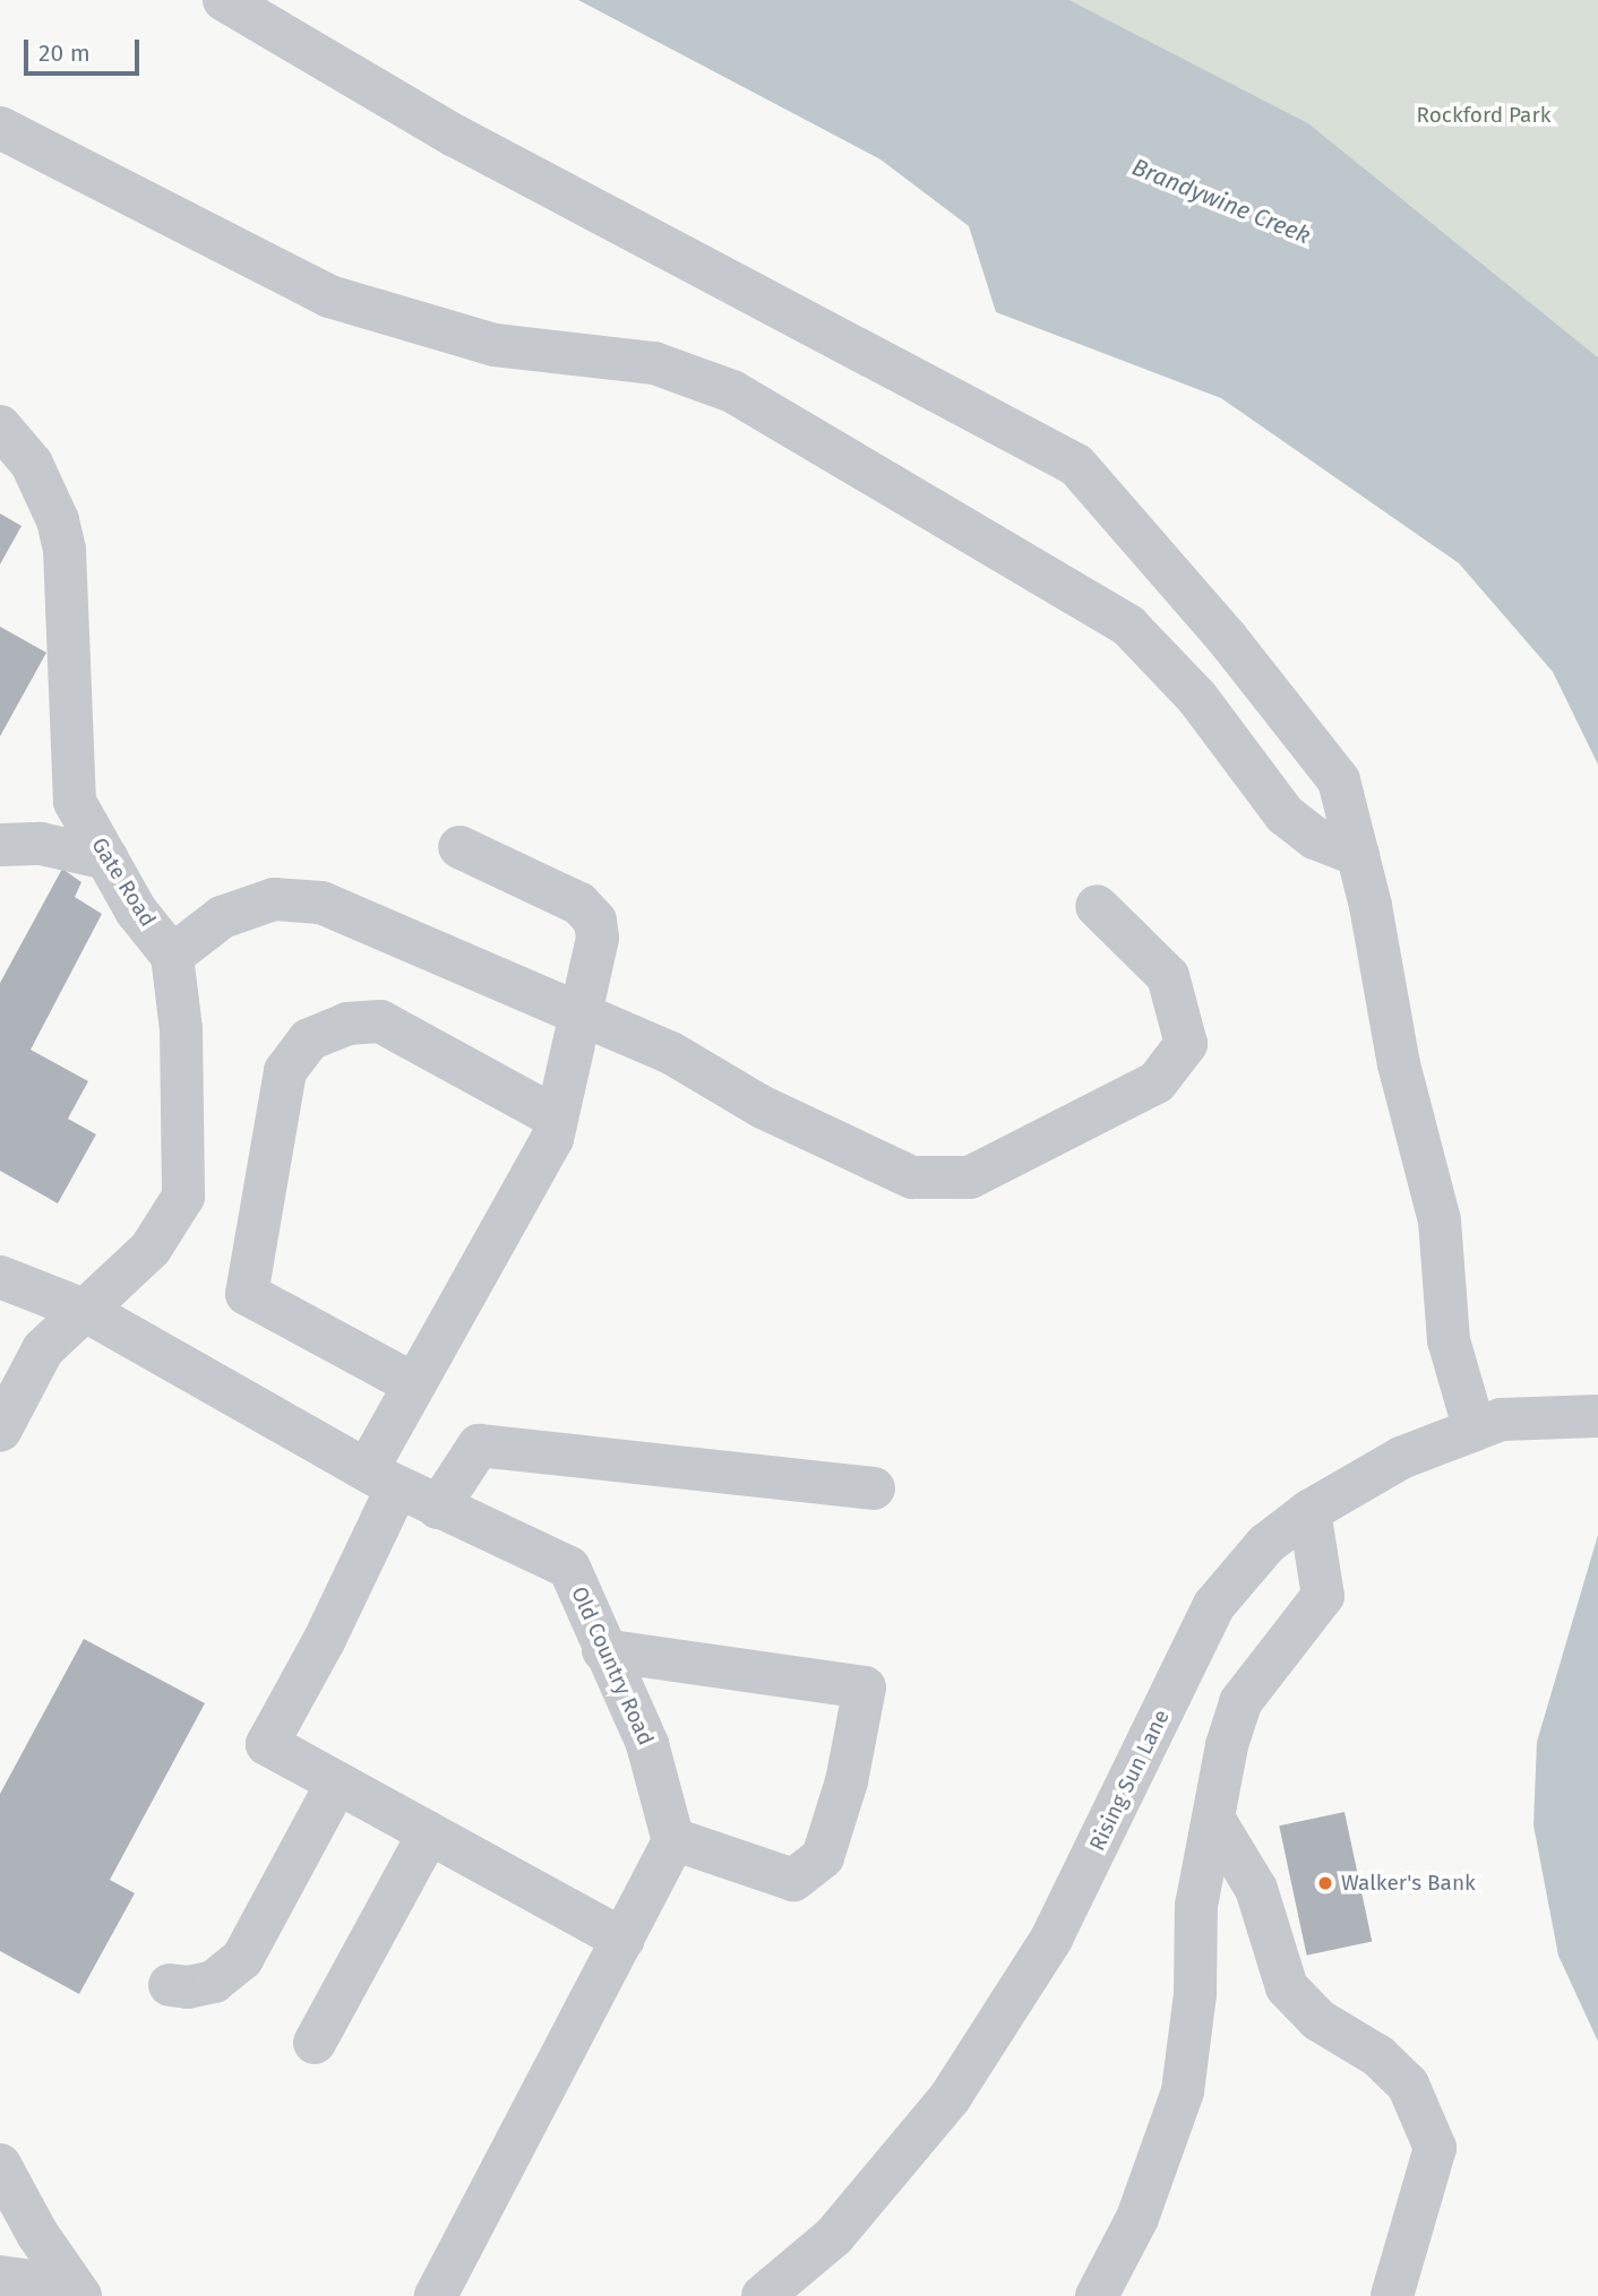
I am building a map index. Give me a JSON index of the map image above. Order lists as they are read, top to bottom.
{
  "streets": {
    "street": ["Gate Road", "Old Country Road", "Rising Sun Lane"]
  },
  "water": ["Brandywine Creek"],
  "parks": ["Rockford Park"],
  "places": ["Walker's Bank"],
  "scale_bar": "20 m"
}
